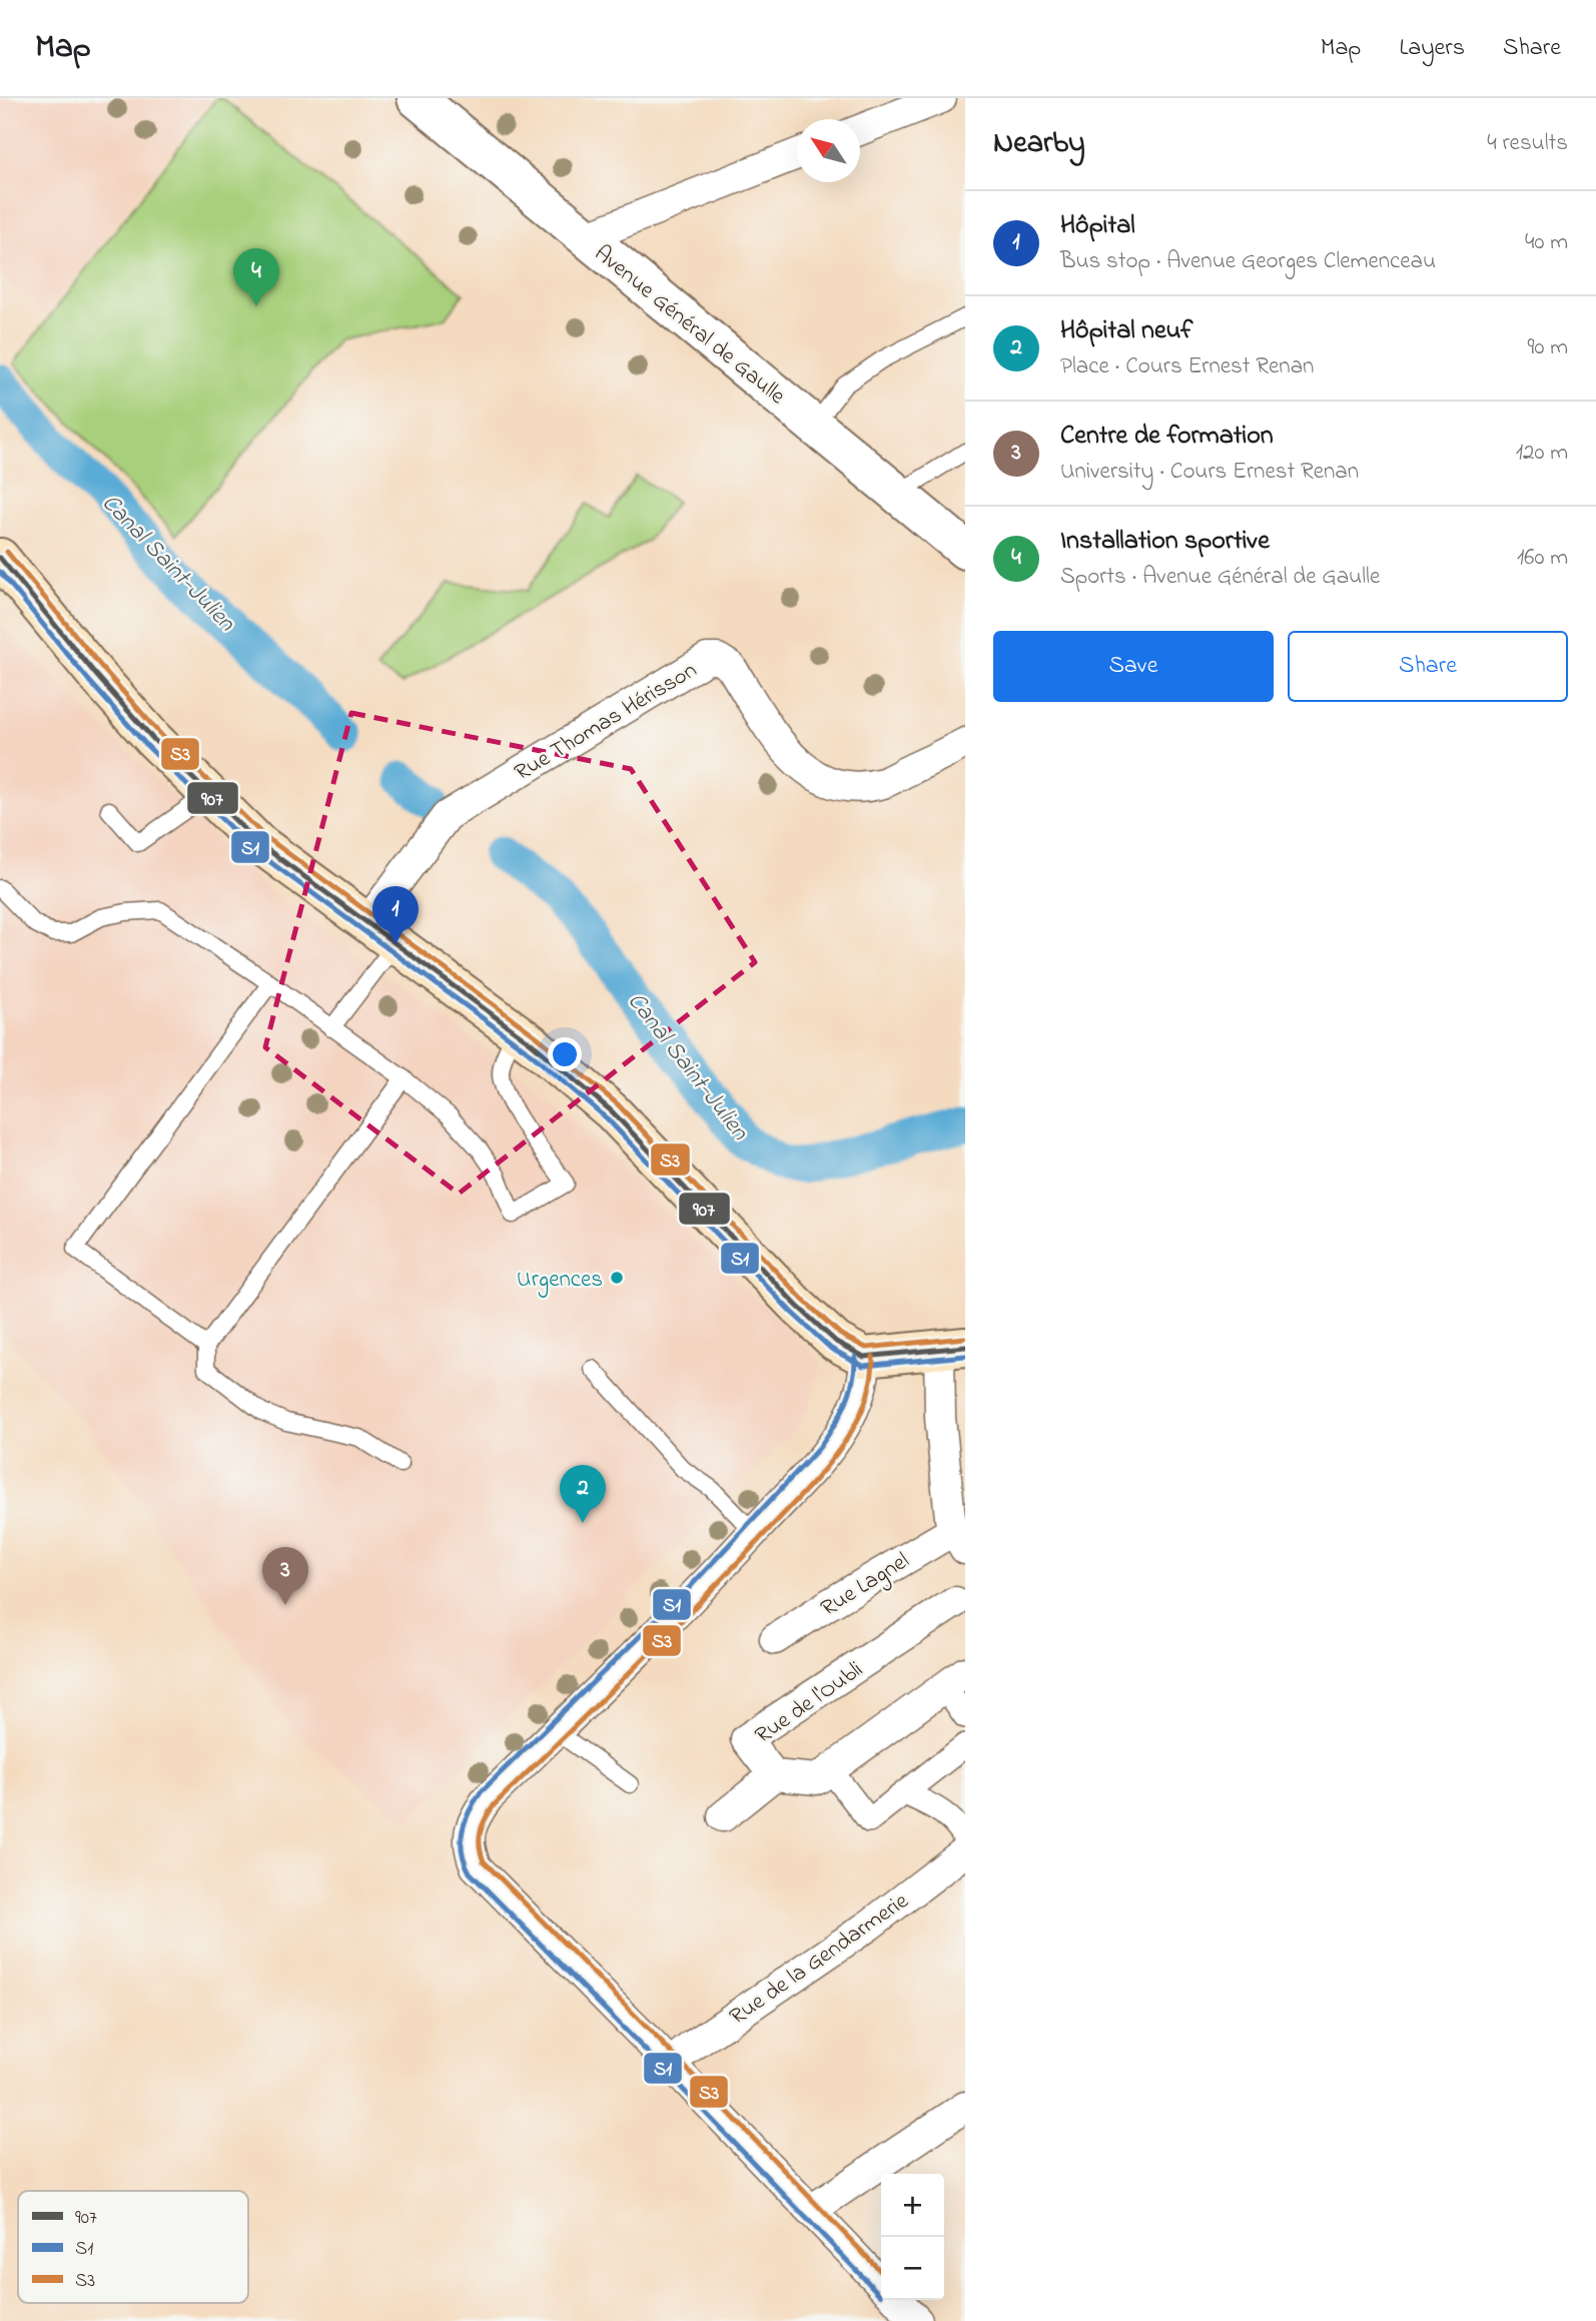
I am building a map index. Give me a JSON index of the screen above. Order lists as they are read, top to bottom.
{
  "streets": {
    "street": [
      "Avenue Général de Gaulle",
      "Rue Thomas Hérisson",
      "Rue Lagnel",
      "Rue de l'Oubli",
      "Rue de la Gendarmerie"
    ]
  },
  "water": ["Canal Saint-Julien"],
  "places": ["Urgences"],
  "lines": ["transit line S3", "transit line 907", "transit line S1"],
  "legend": ["907", "S1", "S3"],
  "north": "top left",
  "page": {
    "header": "Map",
    "nav": ["Map", "Layers", "Share"],
    "heading": ["Nearby", "4 results"],
    "list": [
      {
        "mark": "1",
        "name": "Hôpital",
        "note": "Bus stop · Avenue Georges Clemenceau",
        "value": "40 m"
      },
      {
        "mark": "2",
        "name": "Hôpital neuf",
        "note": "Place · Cours Ernest Renan",
        "value": "90 m"
      },
      {
        "mark": "3",
        "name": "Centre de formation",
        "note": "University · Cours Ernest Renan",
        "value": "120 m"
      },
      {
        "mark": "4",
        "name": "Installation sportive",
        "note": "Sports · Avenue Général de Gaulle",
        "value": "160 m"
      }
    ],
    "pins": [
      "4",
      "1",
      "2",
      "3"
    ],
    "buttons": ["Save", "Share"],
    "map_buttons": ["+", "−"]
  }
}
